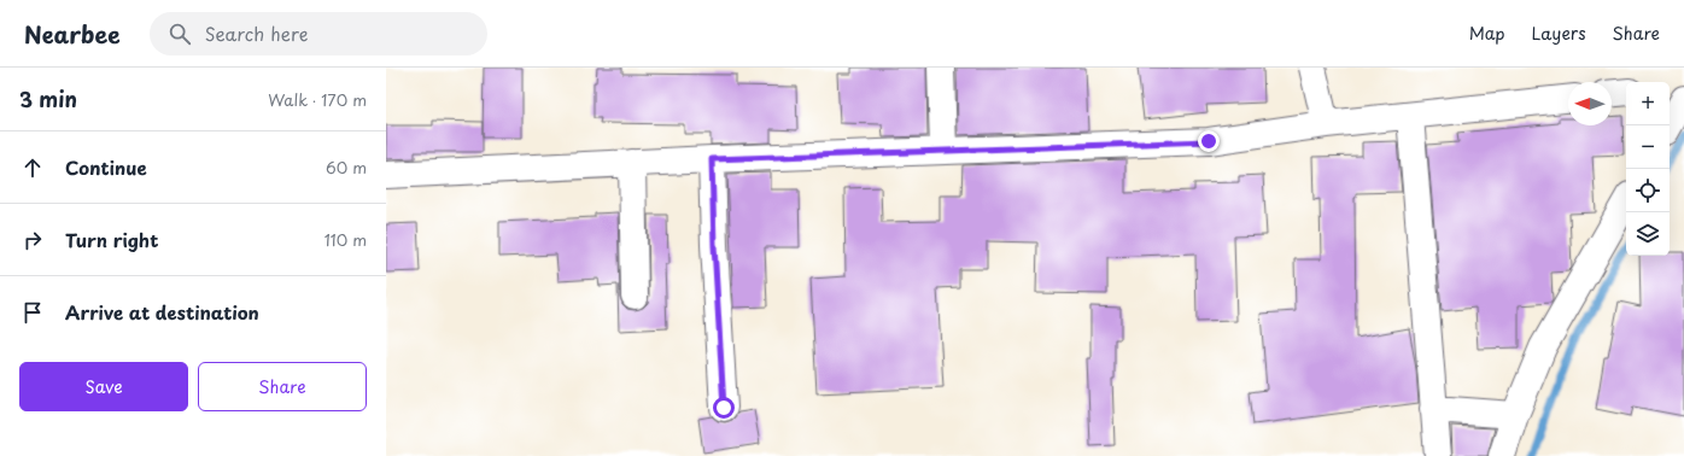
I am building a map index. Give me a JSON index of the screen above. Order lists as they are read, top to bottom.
{
  "north": "left",
  "page": {
    "header": "Nearbee",
    "search": "Search here",
    "nav": ["Map", "Layers", "Share"],
    "heading": ["3 min", "Walk · 170 m"],
    "map_buttons": ["+", "−"],
    "list": [
      ["Continue", "60 m"],
      ["Turn right", "110 m"],
      "Arrive at destination"
    ],
    "buttons": ["Save", "Share"]
  }
}
